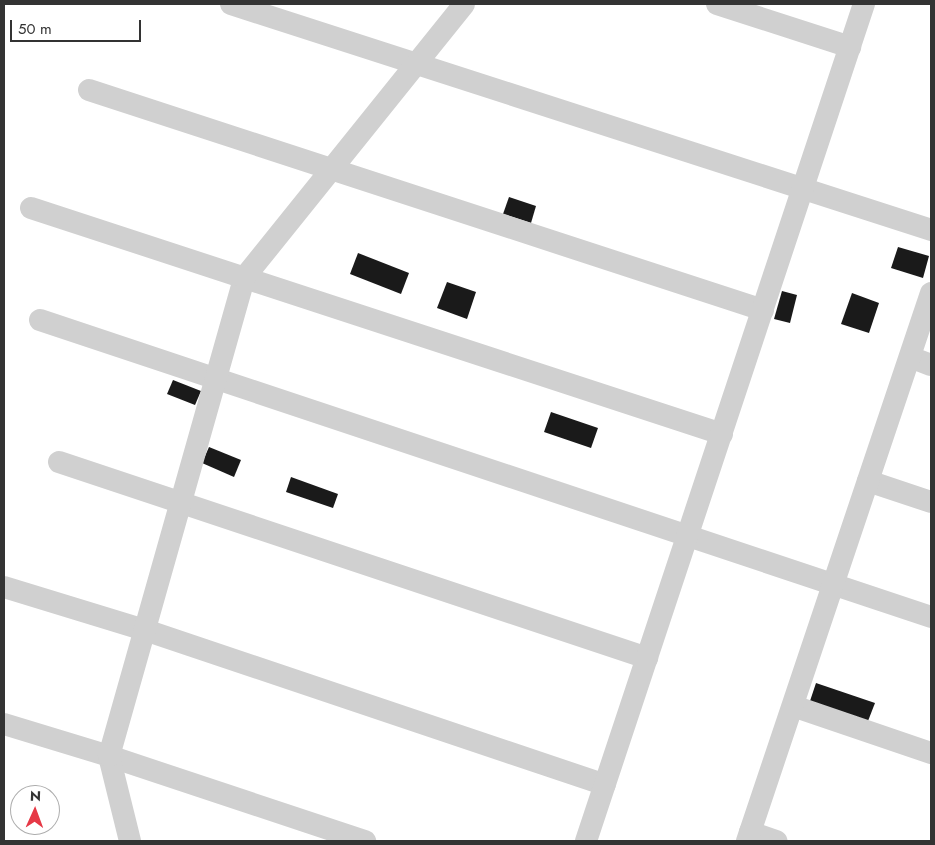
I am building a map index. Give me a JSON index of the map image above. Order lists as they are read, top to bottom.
{
  "scale_bar": "50 m",
  "north": "top"
}
